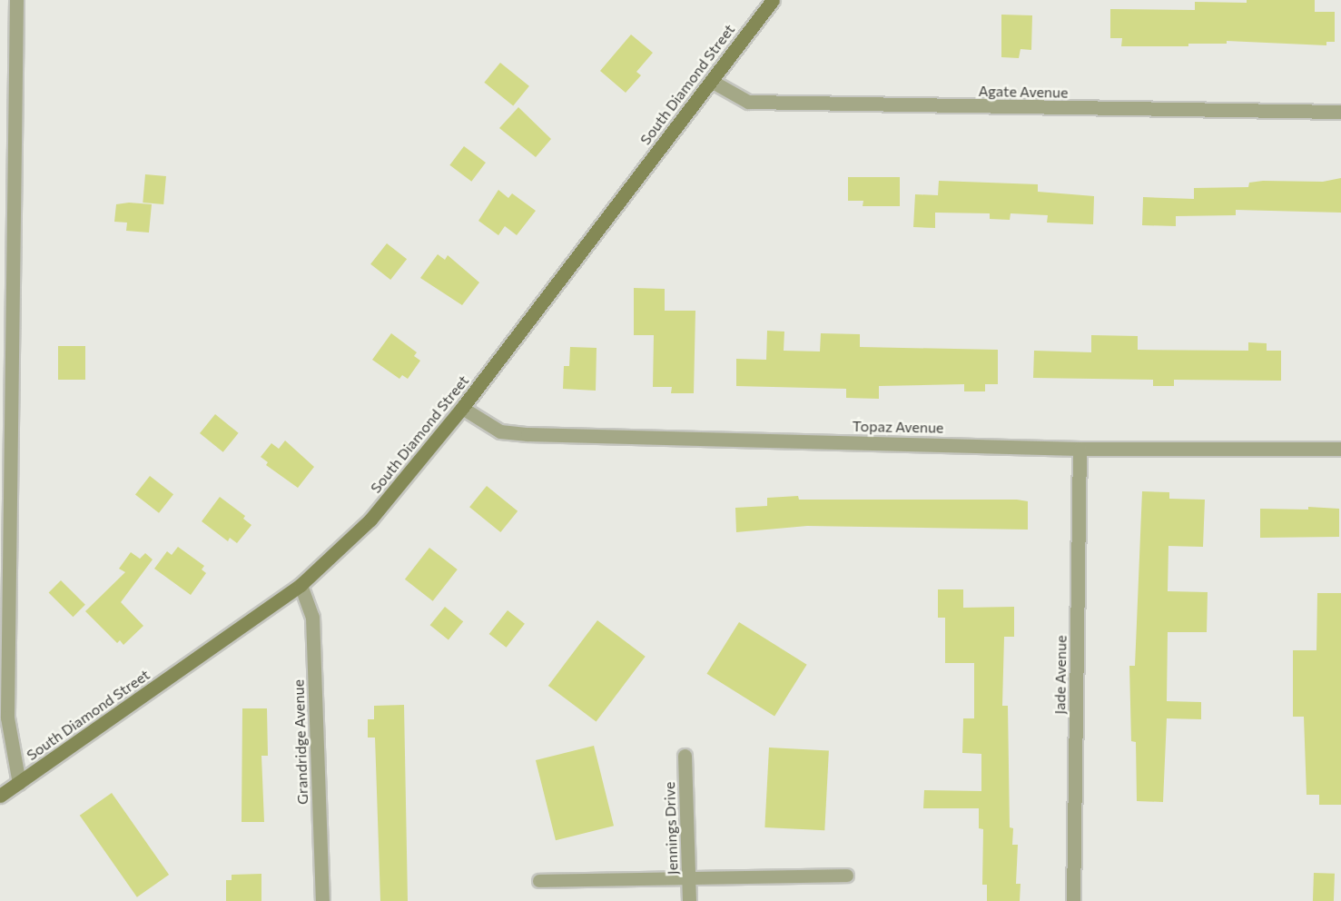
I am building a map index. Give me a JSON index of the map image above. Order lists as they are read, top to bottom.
{
  "streets": {
    "street": [
      "South Diamond Street",
      "Agate Avenue",
      "Topaz Avenue",
      "Jade Avenue",
      "Grandridge Avenue",
      "Jennings Drive"
    ]
  },
  "crossings": [
    ["South Diamond Street", "Agate Avenue"],
    ["South Diamond Street", "Topaz Avenue"],
    ["South Diamond Street", "Grandridge Avenue"],
    ["Topaz Avenue", "Jade Avenue"]
  ]
}
